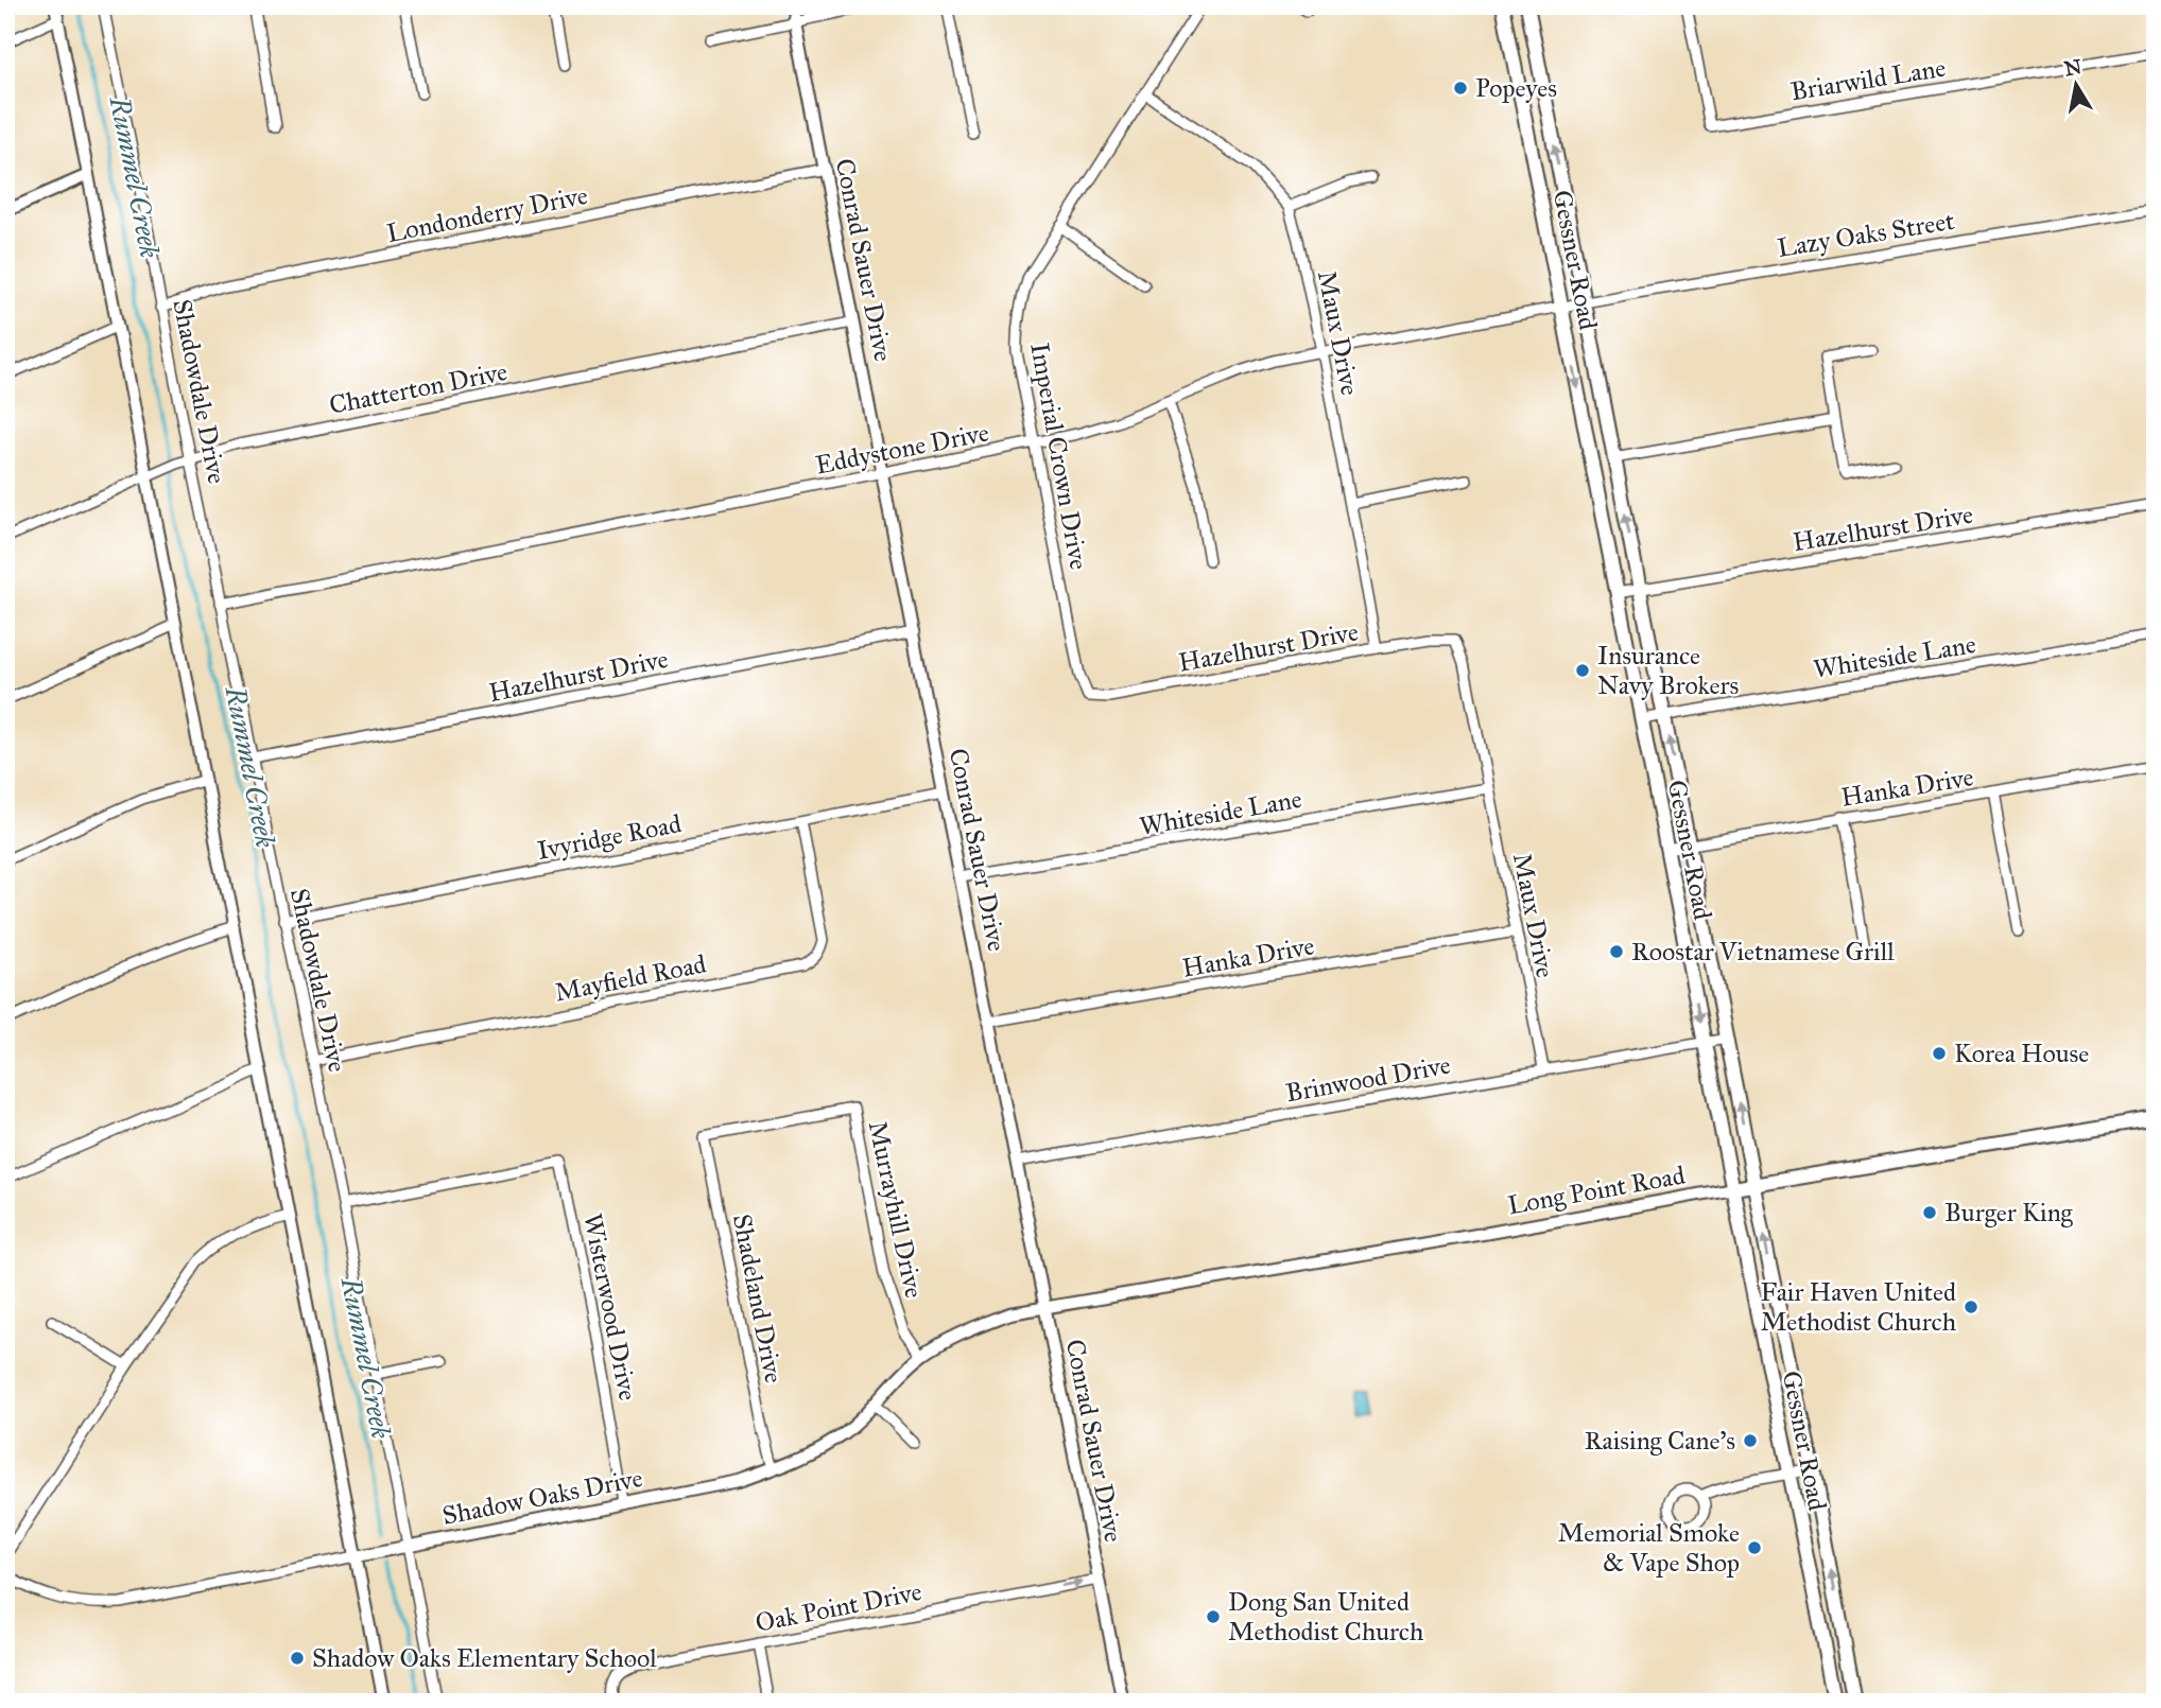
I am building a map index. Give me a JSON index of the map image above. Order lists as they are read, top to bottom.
{
  "streets": {
    "main road": ["Gessner Road", "Long Point Road"],
    "street": [
      "Briarwild Lane",
      "Londonderry Drive",
      "Lazy Oaks Street",
      "Conrad Sauer Drive",
      "Maux Drive",
      "Chatterton Drive",
      "Shadowdale Drive",
      "Eddystone Drive",
      "Imperial Crown Drive",
      "Hazelhurst Drive",
      "Whiteside Lane",
      "Hanka Drive",
      "Ivyridge Road",
      "Mayfield Road",
      "Brinwood Drive",
      "Murrayhill Drive",
      "Shadeland Drive",
      "Wisterwood Drive",
      "Shadow Oaks Drive",
      "Oak Point Drive"
    ]
  },
  "crossings": [
    ["Londonderry Drive", "Conrad Sauer Drive"],
    ["Londonderry Drive", "Shadowdale Drive"],
    ["Lazy Oaks Street", "Gessner Road"],
    ["Lazy Oaks Street", "Eddystone Drive"],
    ["Conrad Sauer Drive", "Chatterton Drive"],
    ["Conrad Sauer Drive", "Eddystone Drive"],
    ["Conrad Sauer Drive", "Hazelhurst Drive"],
    ["Conrad Sauer Drive", "Whiteside Lane"],
    ["Conrad Sauer Drive", "Hanka Drive"],
    ["Conrad Sauer Drive", "Ivyridge Road"],
    ["Conrad Sauer Drive", "Brinwood Drive"],
    ["Conrad Sauer Drive", "Long Point Road"],
    ["Conrad Sauer Drive", "Shadow Oaks Drive"],
    ["Conrad Sauer Drive", "Oak Point Drive"],
    ["Gessner Road", "Eddystone Drive"],
    ["Gessner Road", "Hazelhurst Drive"],
    ["Gessner Road", "Whiteside Lane"],
    ["Gessner Road", "Hanka Drive"],
    ["Gessner Road", "Brinwood Drive"],
    ["Gessner Road", "Long Point Road"],
    ["Maux Drive", "Eddystone Drive"],
    ["Maux Drive", "Imperial Crown Drive"],
    ["Maux Drive", "Hazelhurst Drive"],
    ["Maux Drive", "Whiteside Lane"],
    ["Maux Drive", "Hanka Drive"],
    ["Maux Drive", "Brinwood Drive"],
    ["Chatterton Drive", "Shadowdale Drive"],
    ["Shadowdale Drive", "Eddystone Drive"],
    ["Shadowdale Drive", "Hazelhurst Drive"],
    ["Shadowdale Drive", "Ivyridge Road"],
    ["Shadowdale Drive", "Mayfield Road"],
    ["Shadowdale Drive", "Wisterwood Drive"],
    ["Shadowdale Drive", "Shadow Oaks Drive"],
    ["Eddystone Drive", "Imperial Crown Drive"],
    ["Imperial Crown Drive", "Hazelhurst Drive"],
    ["Ivyridge Road", "Mayfield Road"],
    ["Long Point Road", "Shadow Oaks Drive"],
    ["Murrayhill Drive", "Shadeland Drive"],
    ["Murrayhill Drive", "Shadow Oaks Drive"],
    ["Shadeland Drive", "Shadow Oaks Drive"],
    ["Wisterwood Drive", "Shadow Oaks Drive"]
  ],
  "one_way": ["Oak Point Drive"],
  "water": ["Rummel Creek"],
  "places": [
    "Popeyes",
    "Insurance Navy Brokers",
    "Roostar Vietnamese Grill",
    "Korea House",
    "Burger King",
    "Fair Haven United Methodist Church",
    "Raising Cane's",
    "Memorial Smoke & Vape Shop",
    "Dong San United Methodist Church",
    "Shadow Oaks Elementary School"
  ],
  "north": "top"
}
